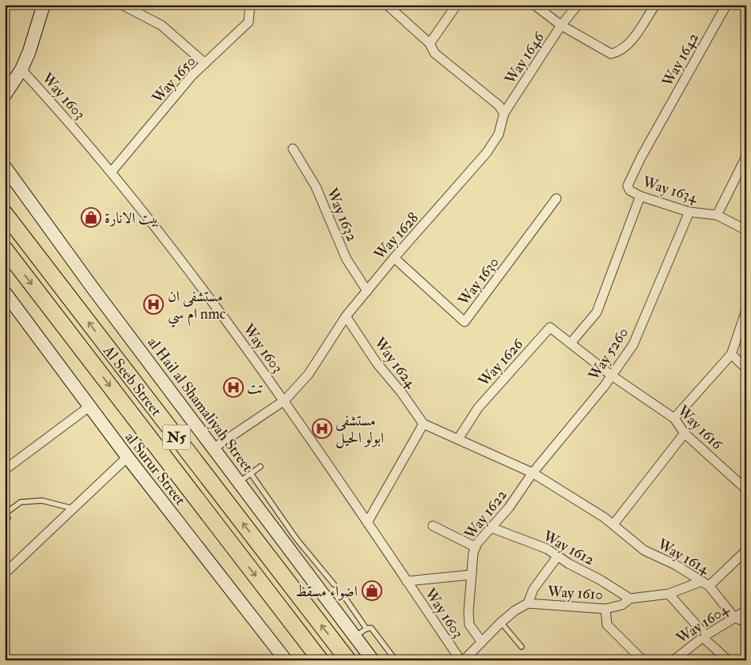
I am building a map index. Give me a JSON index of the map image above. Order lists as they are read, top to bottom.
{
  "streets": {
    "highway": ["Al Seeb Street", "N5"],
    "street": [
      "Way 1646",
      "Way 1642",
      "Way 1650",
      "Way 1603",
      "Way 1634",
      "Way 1632",
      "Way 1628",
      "Way 1630",
      "Way 5260",
      "Way 1624",
      "Way 1626",
      "al Hail al Shamaliyah Street",
      "Way 1616",
      "al Surur Street",
      "Way 1622",
      "Way 1612",
      "Way 1614",
      "Way 1610",
      "Way 1604"
    ]
  },
  "crossings": [
    ["Way 1646", "Way 1628"],
    ["Way 1642", "Way 1634"],
    ["Way 1650", "Way 1603"],
    ["Way 1603", "Way 1628"],
    ["Way 1603", "Way 1610"],
    ["Way 1634", "Way 5260"],
    ["Way 1632", "Way 1628"],
    ["Way 1628", "Way 1630"],
    ["Way 1628", "Way 1624"],
    ["Way 1628", "al Hail al Shamaliyah Street"],
    ["Way 5260", "Way 1626"],
    ["Way 5260", "Way 1616"],
    ["Way 5260", "Way 1622"],
    ["Way 5260", "Way 1614"],
    ["Way 1626", "Way 1616"],
    ["Way 1622", "Way 1612"],
    ["Way 1622", "Way 1614"],
    ["Way 1622", "Way 1610"],
    ["Way 1612", "Way 1610"],
    ["Way 1614", "Way 1610"],
    ["Way 1614", "Way 1604"]
  ],
  "places": {
    "shop": ["بيت الانارة", "اضواء مسقط"],
    "hospital": ["مستشفى ان ام سي nmc", "تت", "مستشفى ابولو الحيل"]
  }
}
